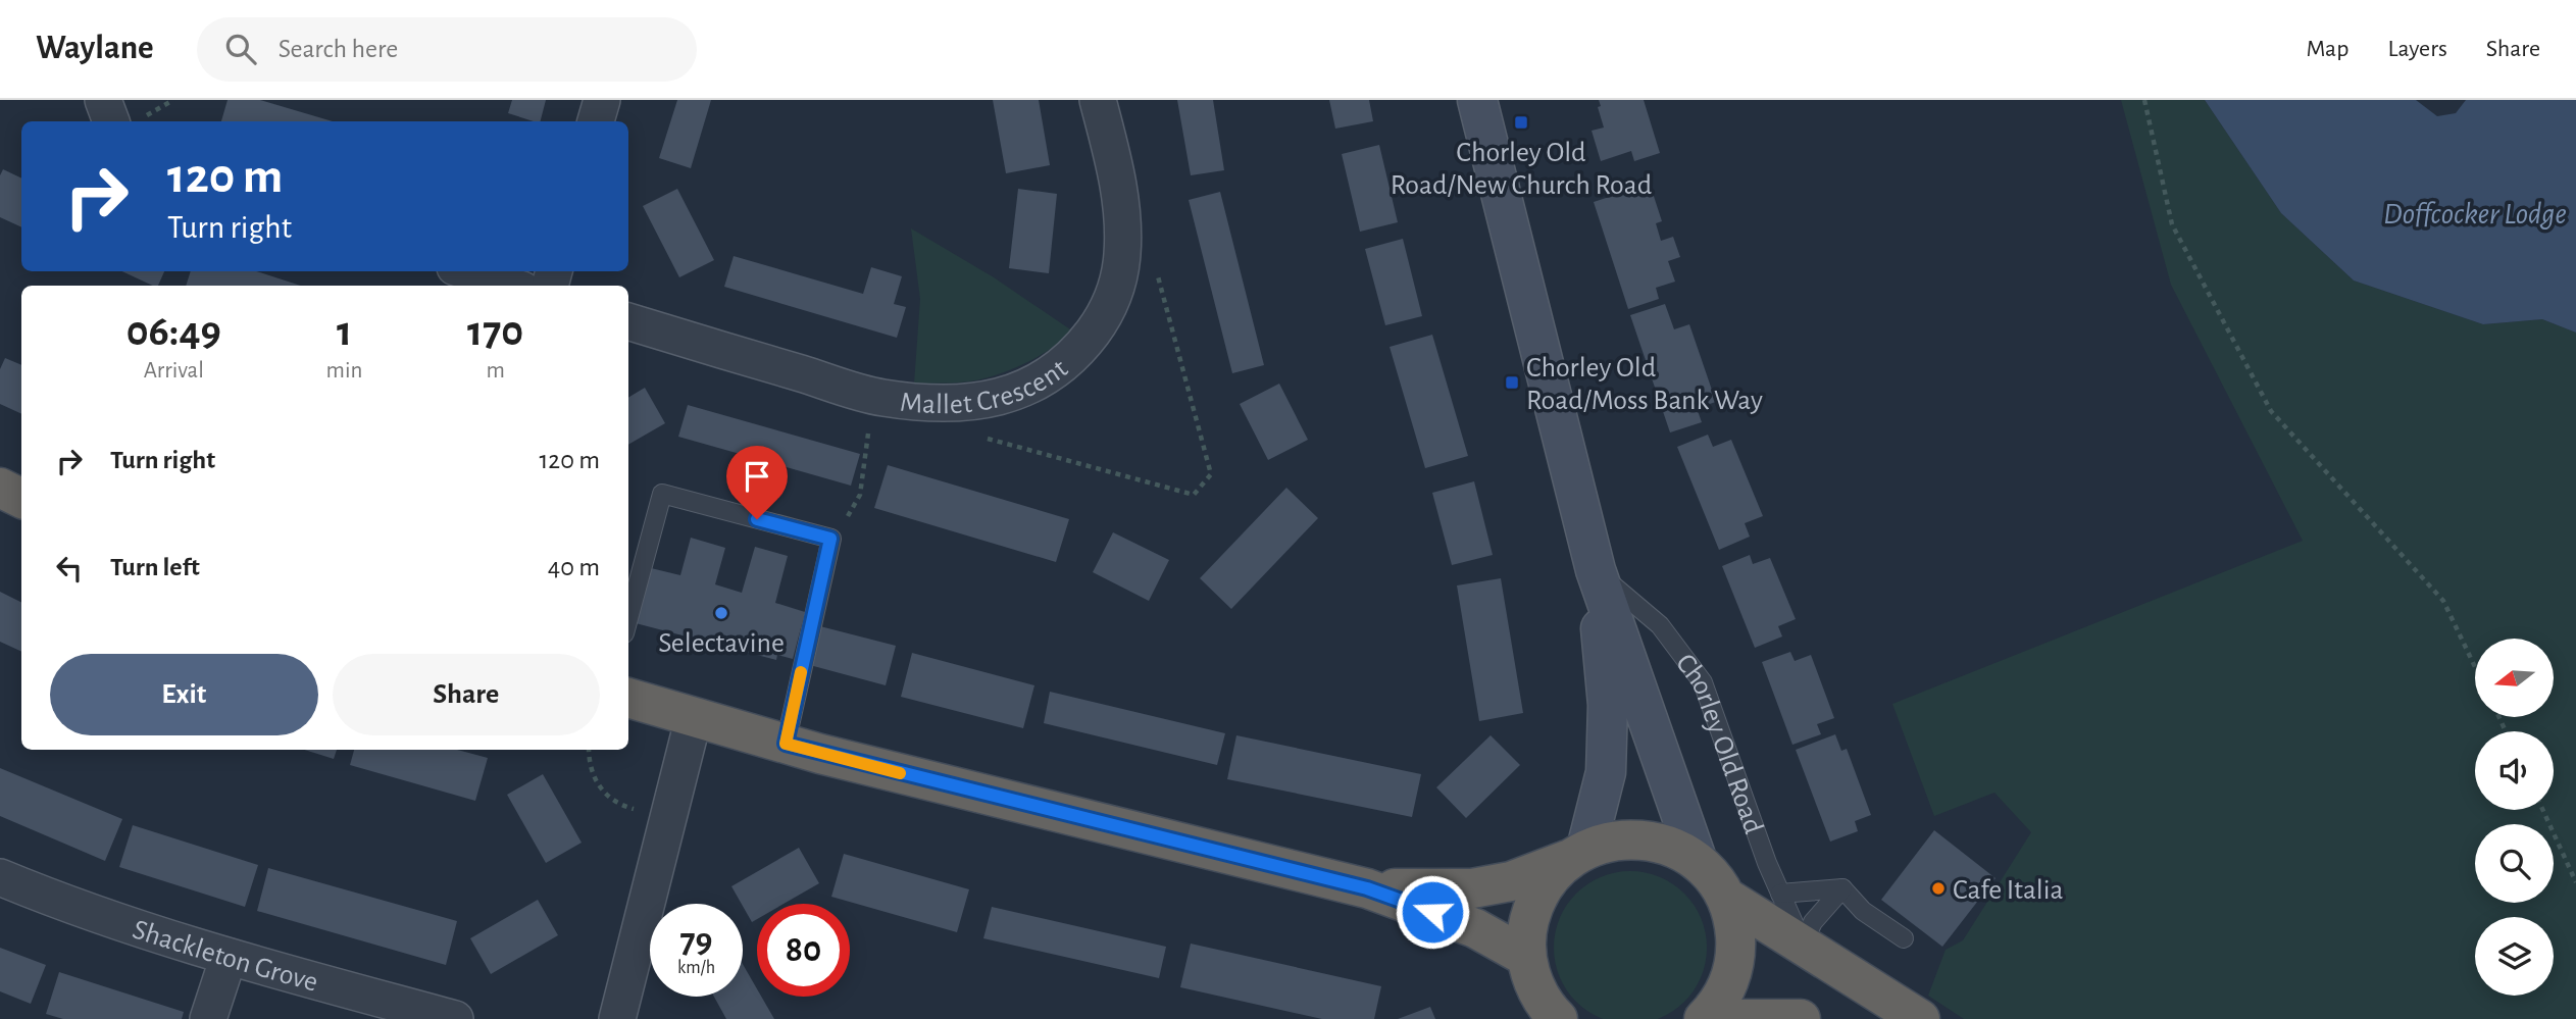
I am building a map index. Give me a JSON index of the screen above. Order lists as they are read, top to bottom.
{
  "streets": {
    "highway": ["Chorley Old Road"],
    "street": ["Mallet Crescent", "Shackleton Grove"]
  },
  "water": ["Doffcocker Lodge"],
  "places": {
    "transit": ["Chorley Old Road/New Church Road", "Chorley Old Road/Moss Bank Way"],
    "other": ["Selectavine", "Cafe Italia"]
  },
  "north": "left",
  "page": {
    "header": "Waylane",
    "search": "Search here",
    "nav": ["Map", "Layers", "Share"],
    "turn": ["120 m", "Turn right"],
    "eta": [
      "06:49",
      "Arrival",
      "1",
      "min",
      "170",
      "m"
    ],
    "list": [
      {
        "name": "Turn right",
        "value": "120 m"
      },
      {
        "name": "Turn left",
        "value": "40 m"
      }
    ],
    "buttons": ["Exit", "Share"],
    "speed": "79 km/h",
    "limit": "80"
  }
}
